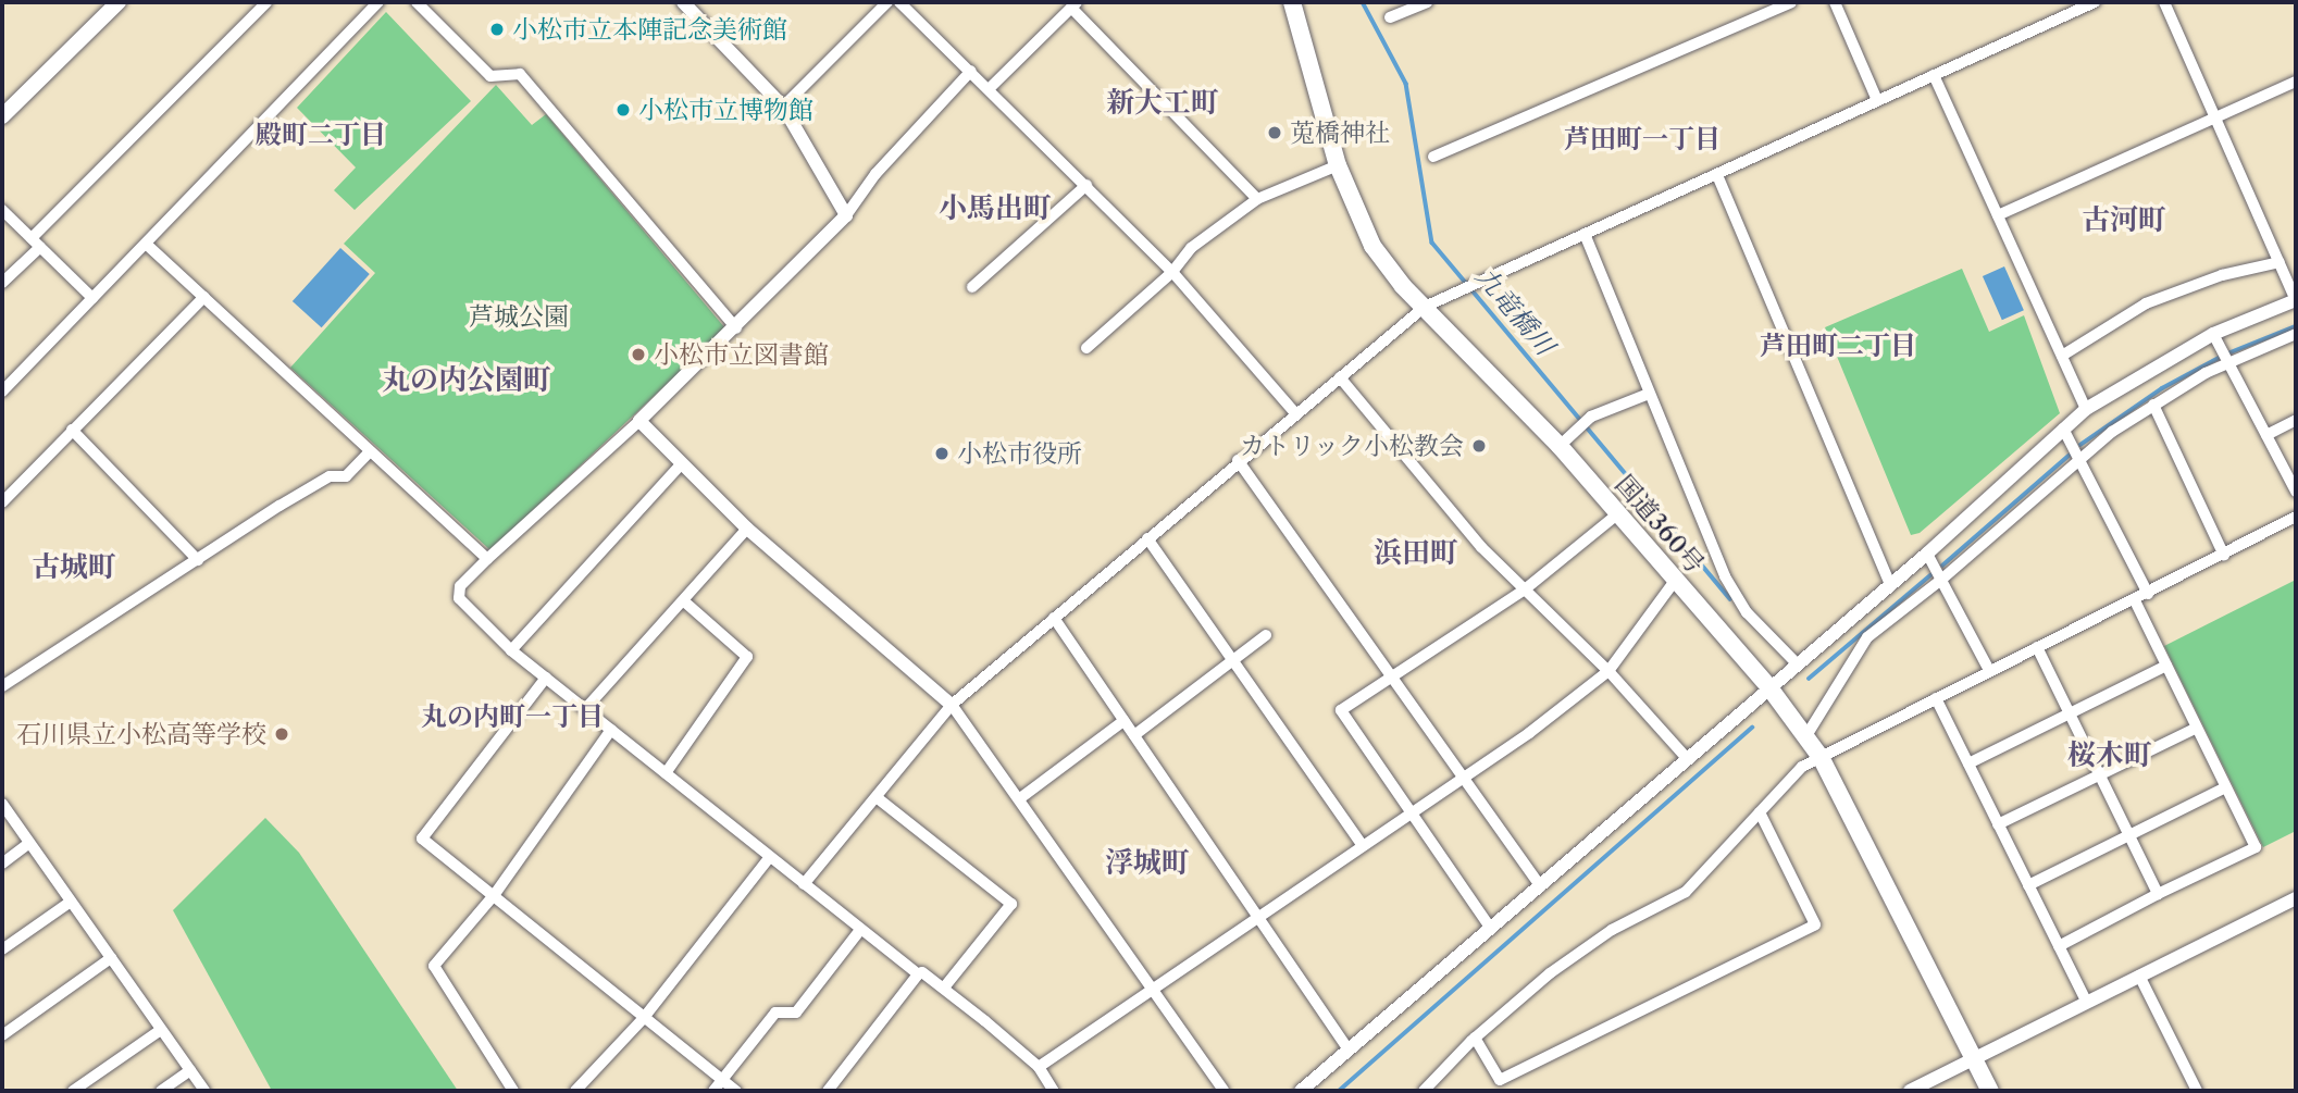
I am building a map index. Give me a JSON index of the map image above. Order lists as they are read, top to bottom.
{
  "streets": {
    "highway": ["国道360号"]
  },
  "districts": [
    "新大工町",
    "殿町二丁目",
    "芦田町一丁目",
    "小馬出町",
    "古河町",
    "芦田町二丁目",
    "丸の内公園町",
    "浜田町",
    "古城町",
    "丸の内町一丁目",
    "桜木町",
    "浮城町"
  ],
  "water": ["九竜橋川"],
  "parks": ["芦城公園"],
  "places": [
    "小松市立本陣記念美術館",
    "小松市立博物館",
    "莵橋神社",
    "小松市立図書館",
    "カトリック小松教会",
    "小松市役所",
    "石川県立小松高等学校"
  ]
}
